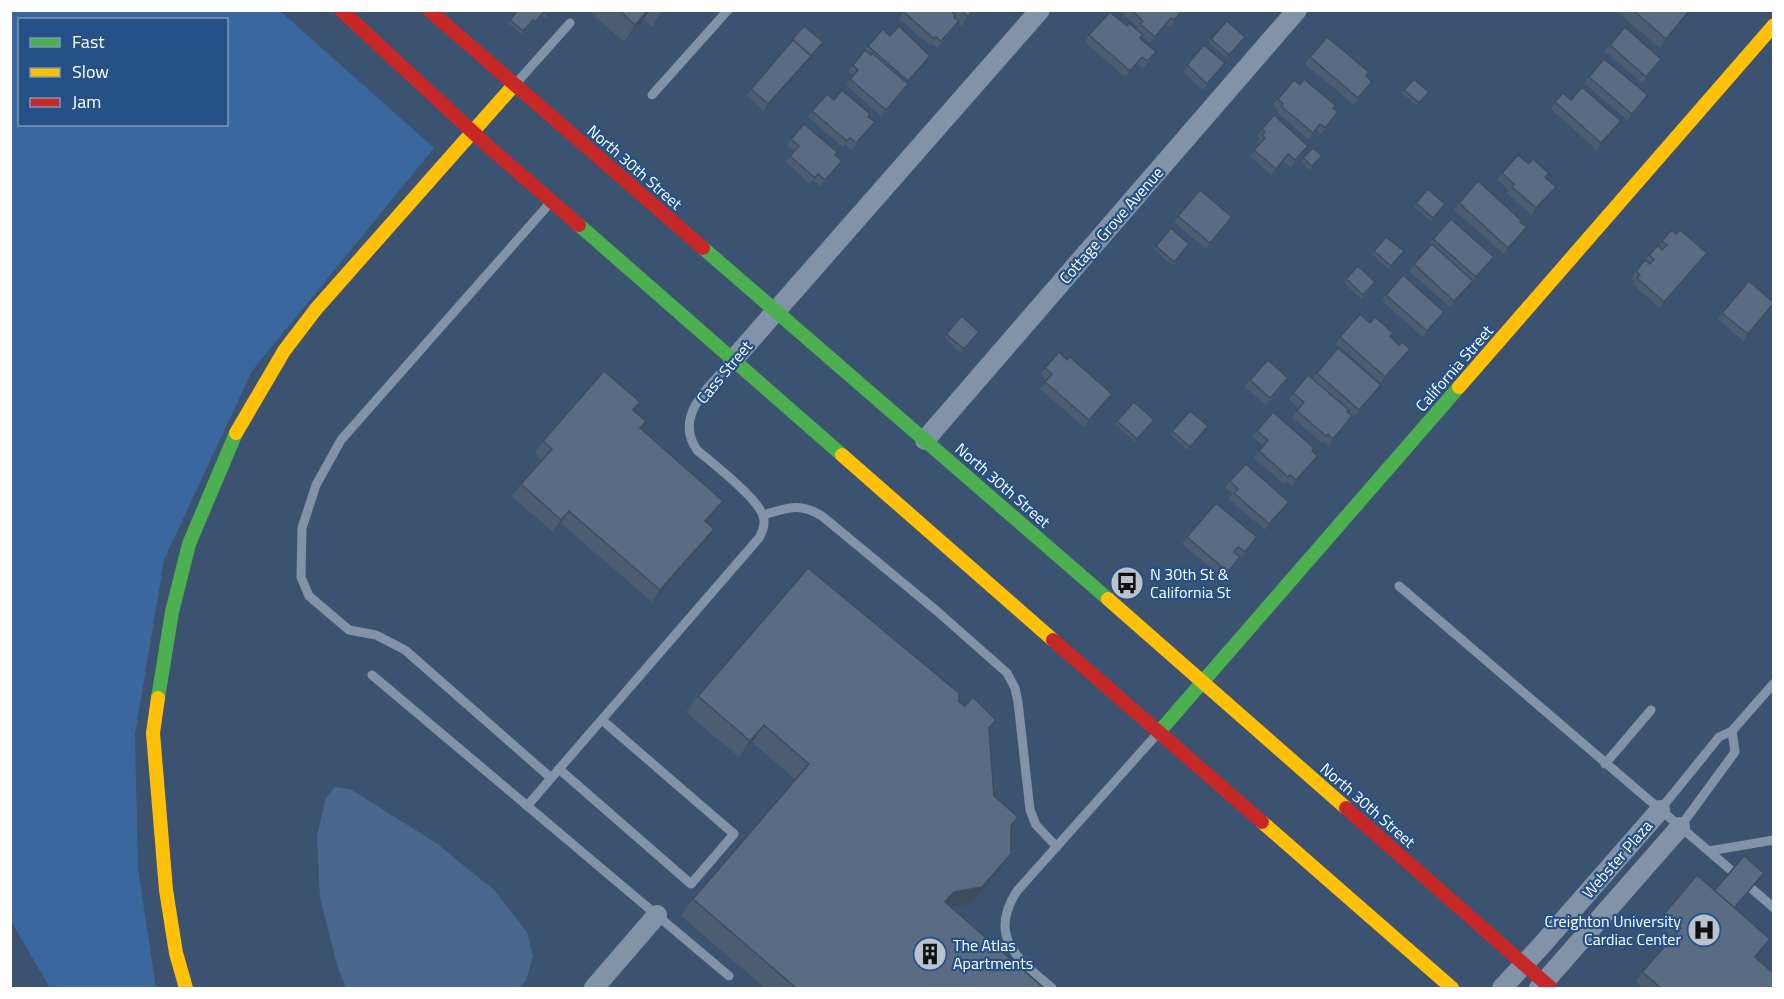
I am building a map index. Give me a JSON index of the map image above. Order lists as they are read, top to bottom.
{
  "streets": {
    "main road": ["North 30th Street", "California Street"],
    "street": ["Cottage Grove Avenue", "Cass Street", "Webster Plaza"]
  },
  "crossings": [
    ["North 30th Street", "Cottage Grove Avenue"],
    ["North 30th Street", "California Street"],
    ["North 30th Street", "Cass Street"],
    ["North 30th Street", "Webster Plaza"]
  ],
  "places": {
    "bus stop": ["N 30th St & California St"],
    "hospital": ["Creighton University Cardiac Center"],
    "building": ["The Atlas Apartments"]
  },
  "legend": ["Fast", "Slow", "Jam"]
}
